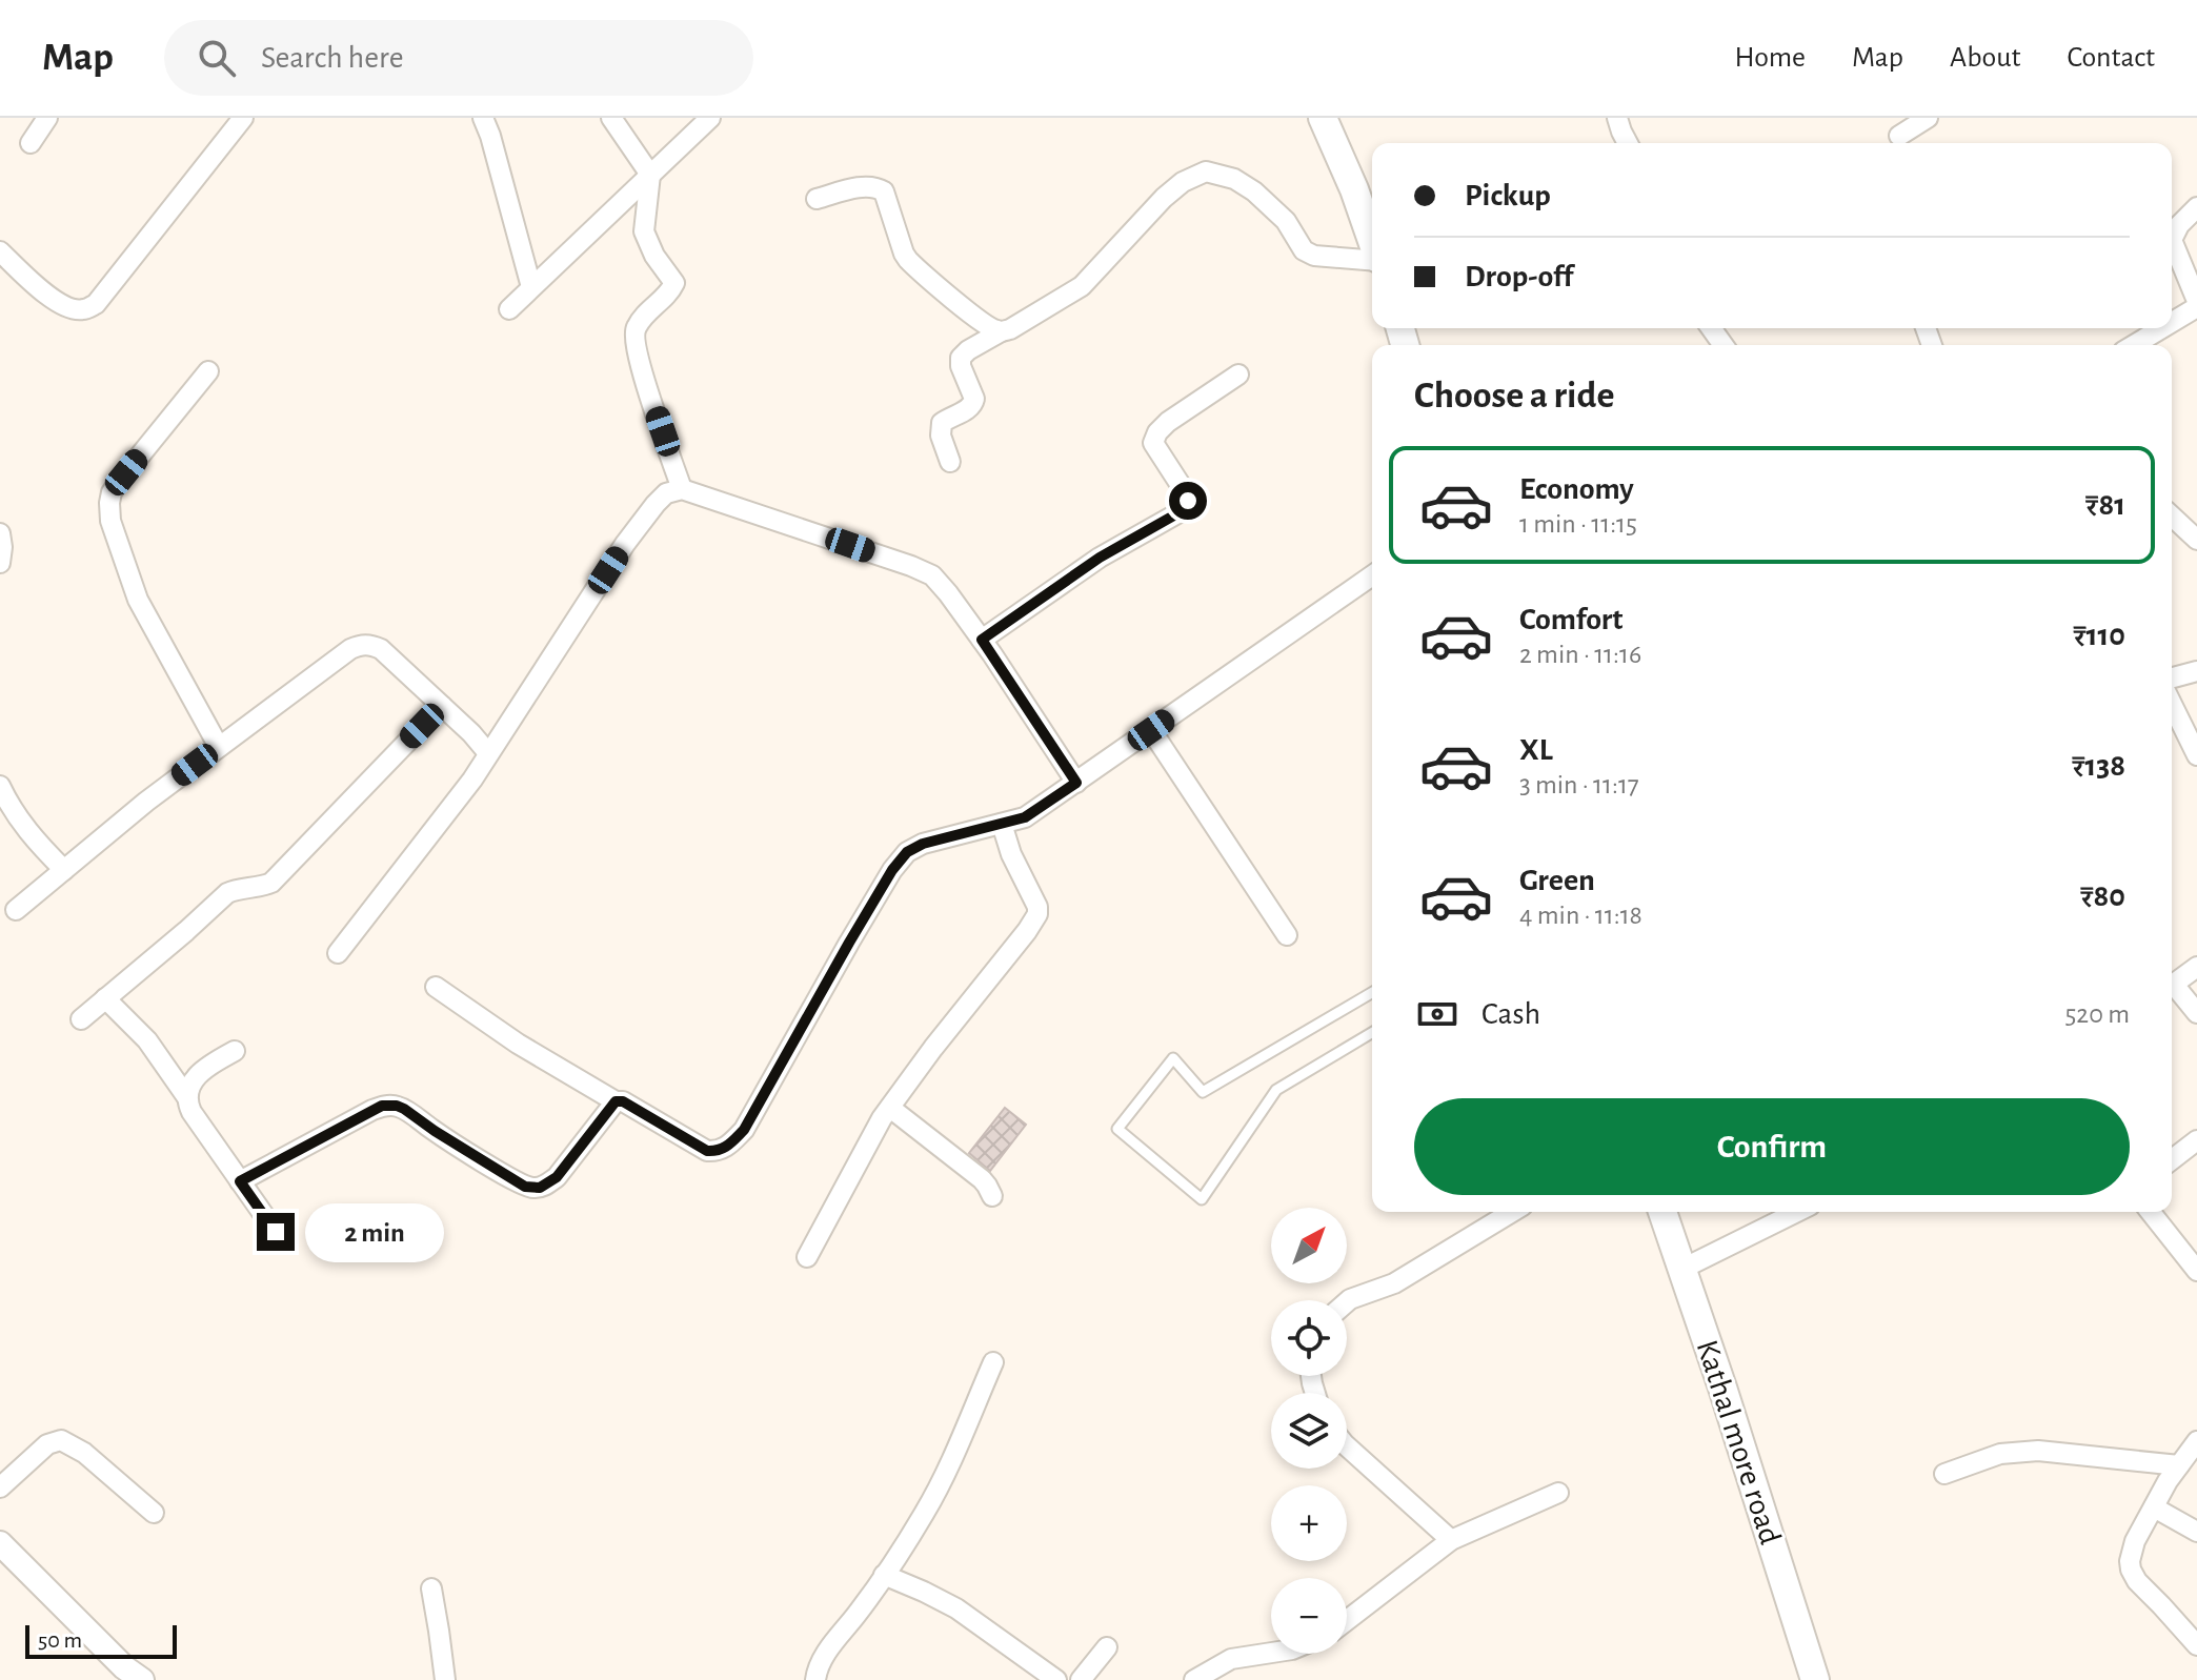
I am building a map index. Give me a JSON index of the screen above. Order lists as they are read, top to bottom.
{
  "streets": {
    "main road": ["Kathal more road"]
  },
  "scale_bar": "50 m",
  "north": "top right",
  "page": {
    "header": "Map",
    "search": "Search here",
    "nav": [
      "Home",
      "Map",
      "About",
      "Contact"
    ],
    "banner": ["Pickup", "Drop-off"],
    "heading": "Choose a ride",
    "list": [
      {
        "name": "Economy",
        "note": "1 min · 11:15",
        "value": "₹81"
      },
      {
        "name": "Comfort",
        "note": "2 min · 11:16",
        "value": "₹110"
      },
      {
        "name": "XL",
        "note": "3 min · 11:17",
        "value": "₹138"
      },
      {
        "name": "Green",
        "note": "4 min · 11:18",
        "value": "₹80"
      }
    ],
    "pay": ["Cash", "520 m"],
    "buttons": "Confirm",
    "bubble": "2 min",
    "map_buttons": ["+", "−"],
    "scale": "50 m"
  }
}
